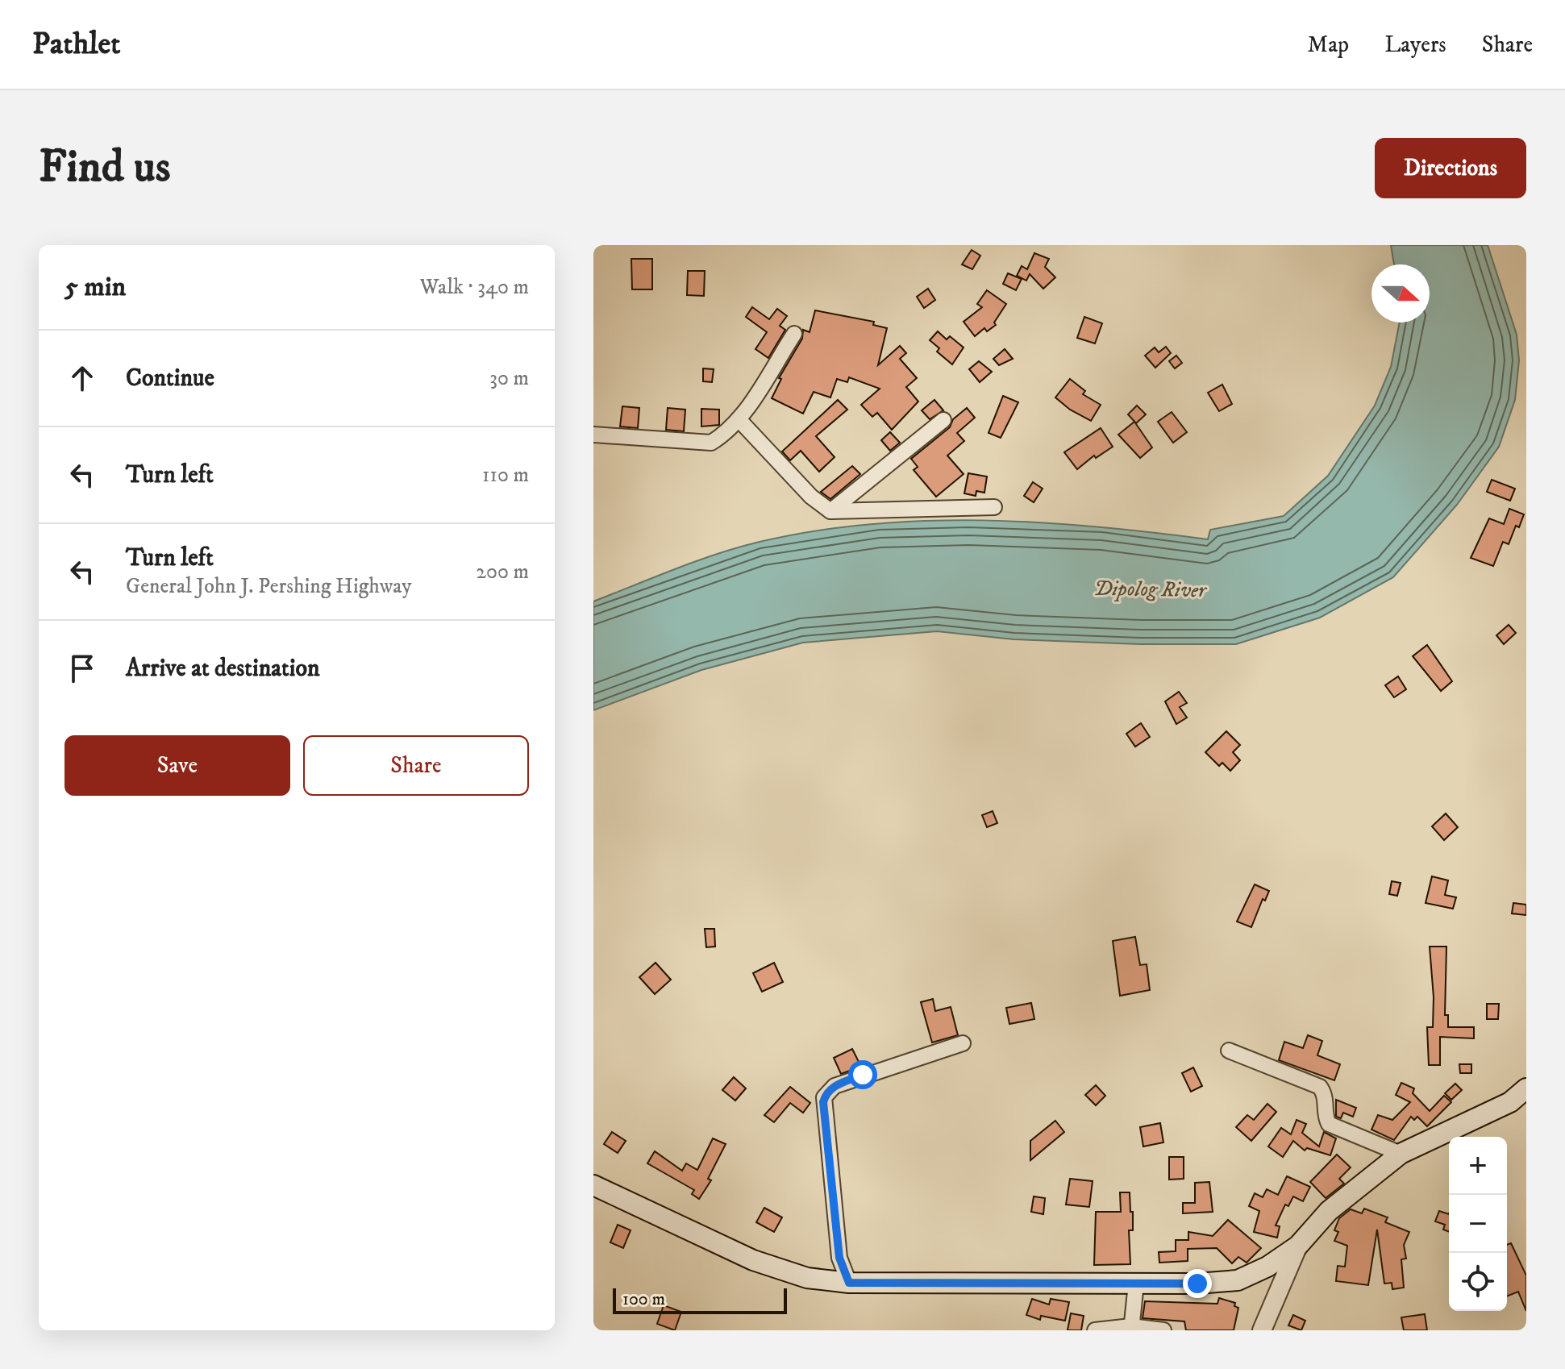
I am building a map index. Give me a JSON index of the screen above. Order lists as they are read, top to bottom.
{
  "water": ["Dipolog River"],
  "scale_bar": "100 m",
  "north": "right",
  "page": {
    "header": "Pathlet",
    "nav": ["Map", "Layers", "Share"],
    "buttons": [
      "Directions",
      ["Save", "Share"]
    ],
    "title": "Find us",
    "heading": ["5 min", "Walk · 340 m"],
    "list": [
      ["Continue", "30 m"],
      ["Turn left", "110 m"],
      ["Turn left", "General John J. Pershing Highway", "200 m"],
      "Arrive at destination"
    ],
    "map_buttons": ["+", "−"],
    "scale": "100 m"
  }
}
